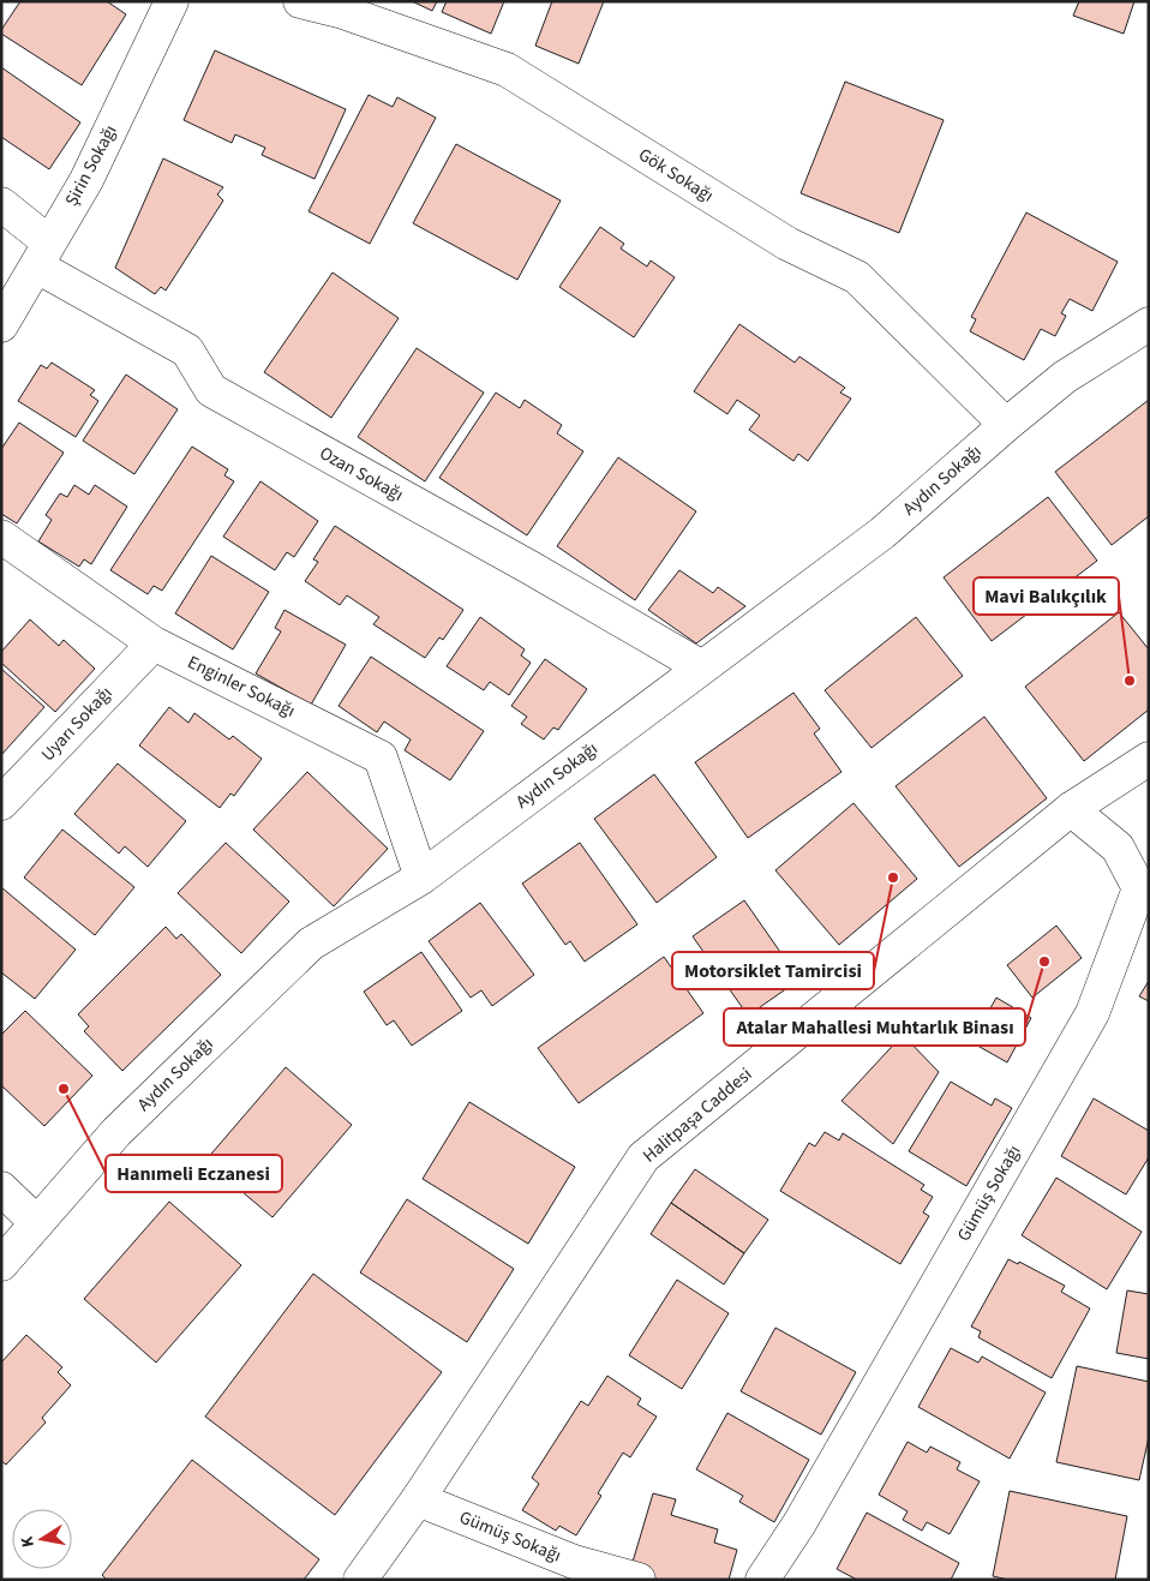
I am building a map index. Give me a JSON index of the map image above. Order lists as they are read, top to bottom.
{
  "streets": {
    "street": [
      "Şirin Sokağı",
      "Gök Sokağı",
      "Ozan Sokağı",
      "Aydın Sokağı",
      "Enginler Sokağı",
      "Uyarı Sokağı",
      "Halitpaşa Caddesi",
      "Gümüş Sokağı"
    ]
  },
  "crossings": [
    ["Şirin Sokağı", "Ozan Sokağı"],
    ["Gök Sokağı", "Aydın Sokağı"],
    ["Ozan Sokağı", "Aydın Sokağı"],
    ["Aydın Sokağı", "Enginler Sokağı"],
    ["Enginler Sokağı", "Uyarı Sokağı"],
    ["Halitpaşa Caddesi", "Gümüş Sokağı"]
  ],
  "places": [
    "Mavi Balıkçılık",
    "Motorsiklet Tamircisi",
    "Atalar Mahallesi Muhtarlık Binası",
    "Hanımeli Eczanesi"
  ],
  "north": "left"
}
